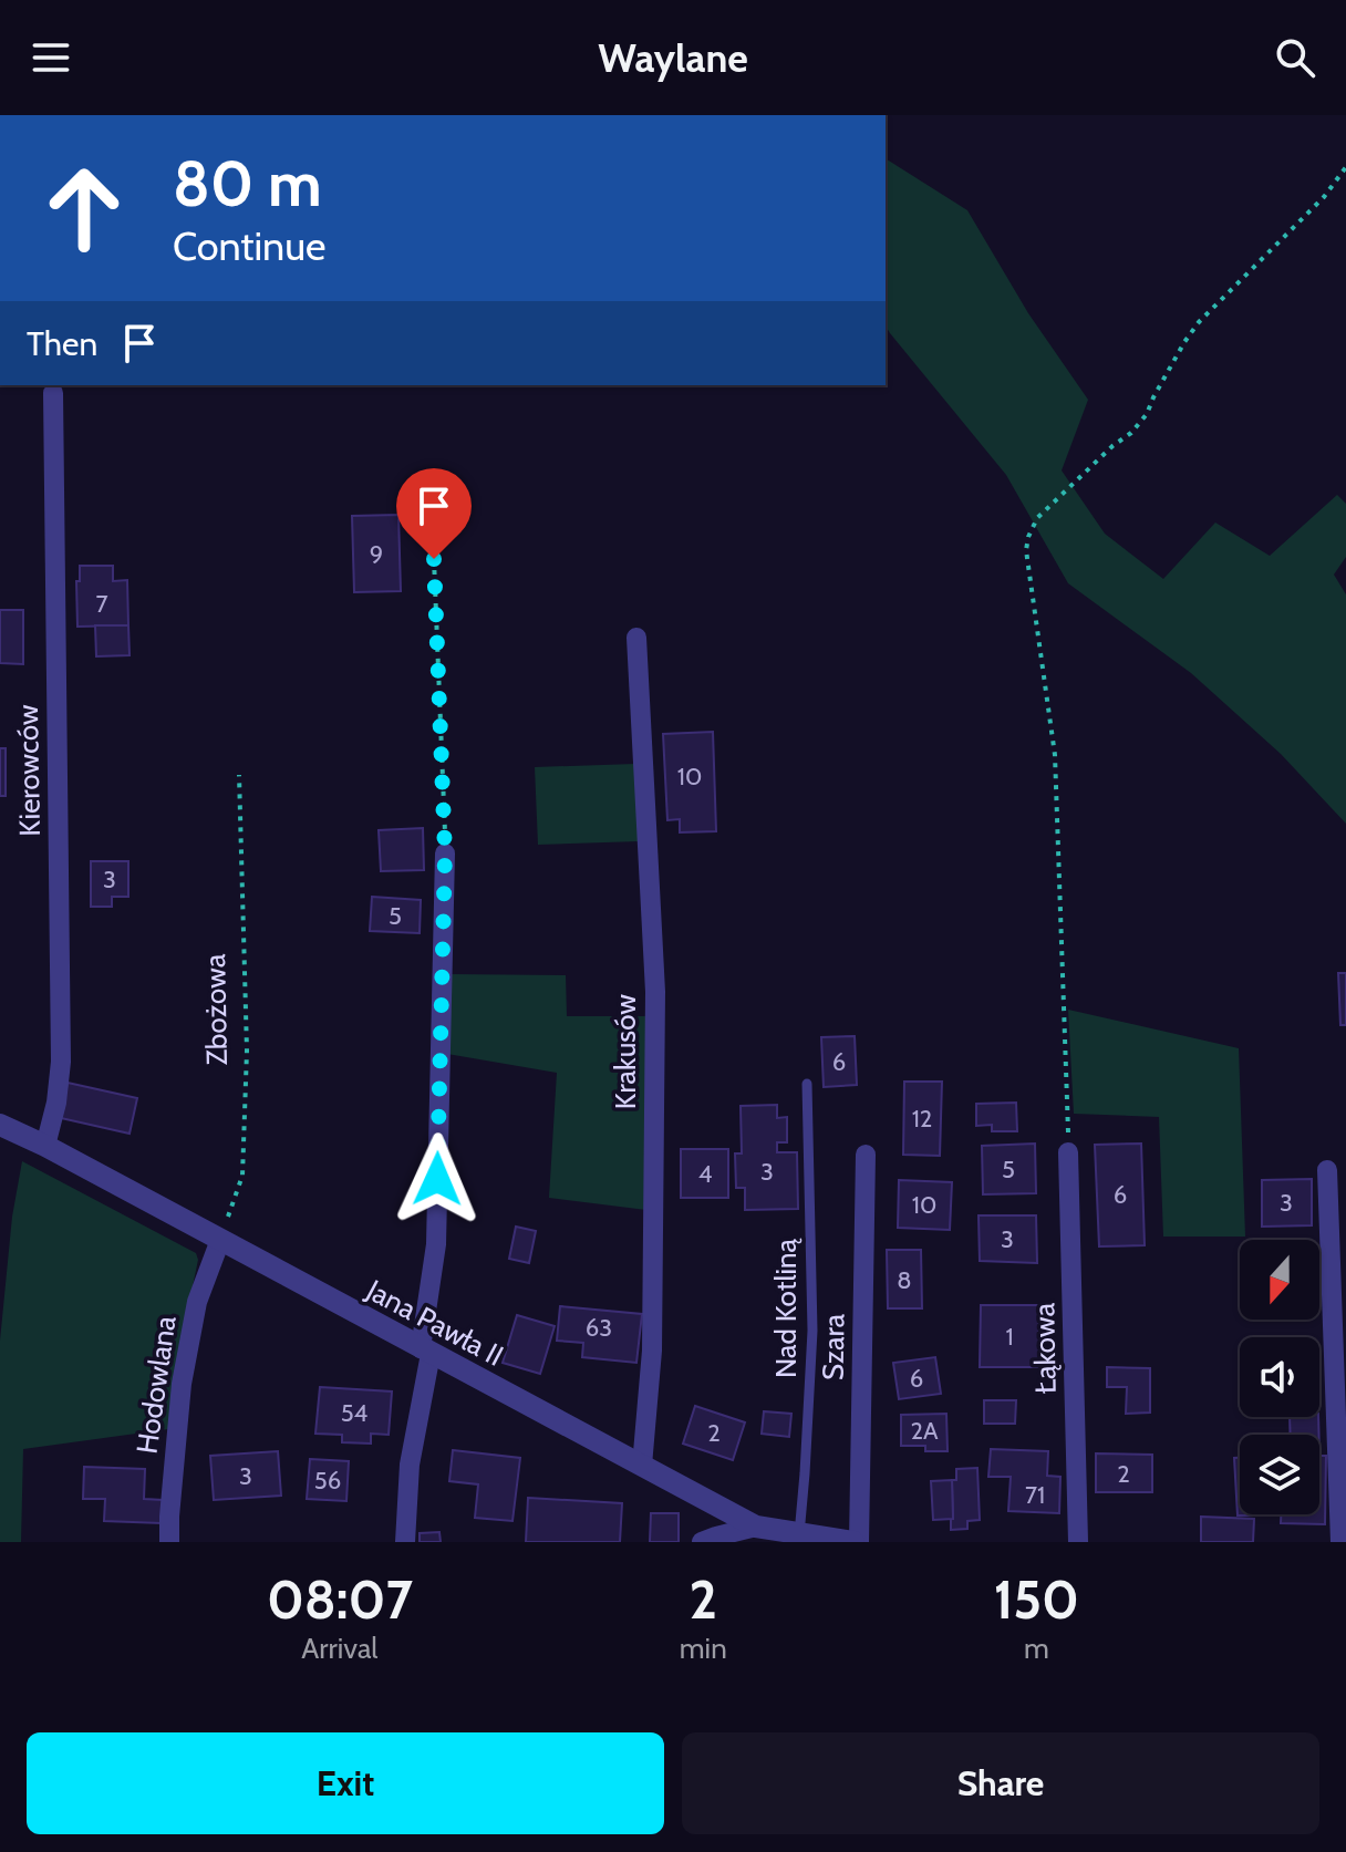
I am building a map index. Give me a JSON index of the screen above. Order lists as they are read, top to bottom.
{
  "streets": {
    "street": [
      "Kierowców",
      "Krakusów",
      "Jana Pawła II",
      "Szara",
      "Łąkowa",
      "Hodowlana"
    ],
    "lane": ["Nad Kotliną"],
    "path": ["Zbożowa"]
  },
  "crossings": [
    ["Kierowców", "Jana Pawła II"],
    ["Zbożowa", "Jana Pawła II"],
    ["Zbożowa", "Hodowlana"],
    ["Krakusów", "Jana Pawła II"],
    ["Nad Kotliną", "Jana Pawła II"],
    ["Jana Pawła II", "Szara"],
    ["Jana Pawła II", "Hodowlana"]
  ],
  "house_numbers": [
    "9",
    "7",
    "10",
    "3",
    "5",
    "6",
    "12",
    "5",
    "3",
    "4",
    "6",
    "3",
    "10",
    "3",
    "8",
    "63",
    "1",
    "6",
    "54",
    "2A",
    "2",
    "2",
    "3",
    "56",
    "71"
  ],
  "north": "bottom",
  "page": {
    "header": "Waylane",
    "turn": ["80 m", "Continue"],
    "then": "Then",
    "eta": [
      "08:07",
      "Arrival",
      "2",
      "min",
      "150",
      "m"
    ],
    "buttons": ["Exit", "Share"]
  }
}
